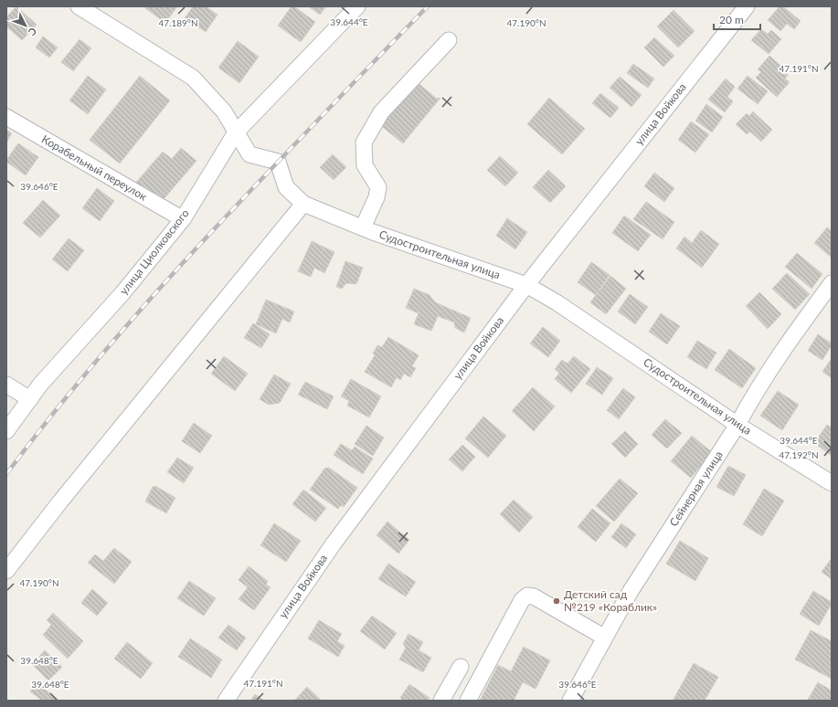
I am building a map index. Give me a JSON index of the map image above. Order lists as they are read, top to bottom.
{
  "streets": {
    "street": [
      "улица Войкова",
      "Корабельный переулок",
      "улица Циолковского",
      "Судостроительная улица",
      "Сейнерная улица"
    ]
  },
  "crossings": [
    ["улица Войкова", "Судостроительная улица"],
    ["Корабельный переулок", "улица Циолковского"],
    ["улица Циолковского", "Судостроительная улица"],
    ["Судостроительная улица", "Сейнерная улица"]
  ],
  "places": ["Детский сад №219 «Кораблик»"],
  "scale_bar": "20 m",
  "north": "bottom right",
  "coordinates": [
    "39.644°E",
    "47.189°N",
    "47.190°N",
    "47.191°N",
    "39.646°E",
    "47.192°N",
    "39.648°E"
  ]
}
